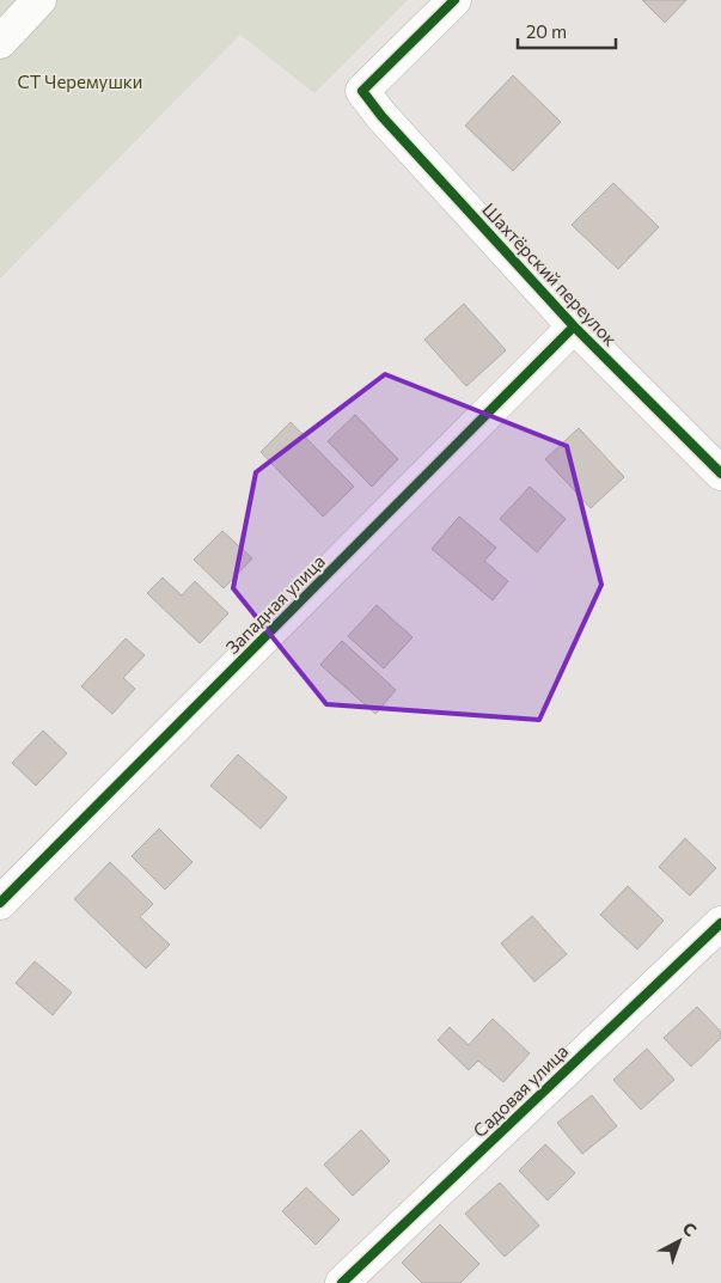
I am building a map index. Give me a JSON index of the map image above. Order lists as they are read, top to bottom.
{
  "streets": {
    "street": ["Шахтёрский переулок", "Западная улица", "Садовая улица"]
  },
  "crossings": [
    ["Шахтёрский переулок", "Западная улица"]
  ],
  "parks": ["СТ Черемушки"],
  "scale_bar": "20 m",
  "north": "top right"
}
